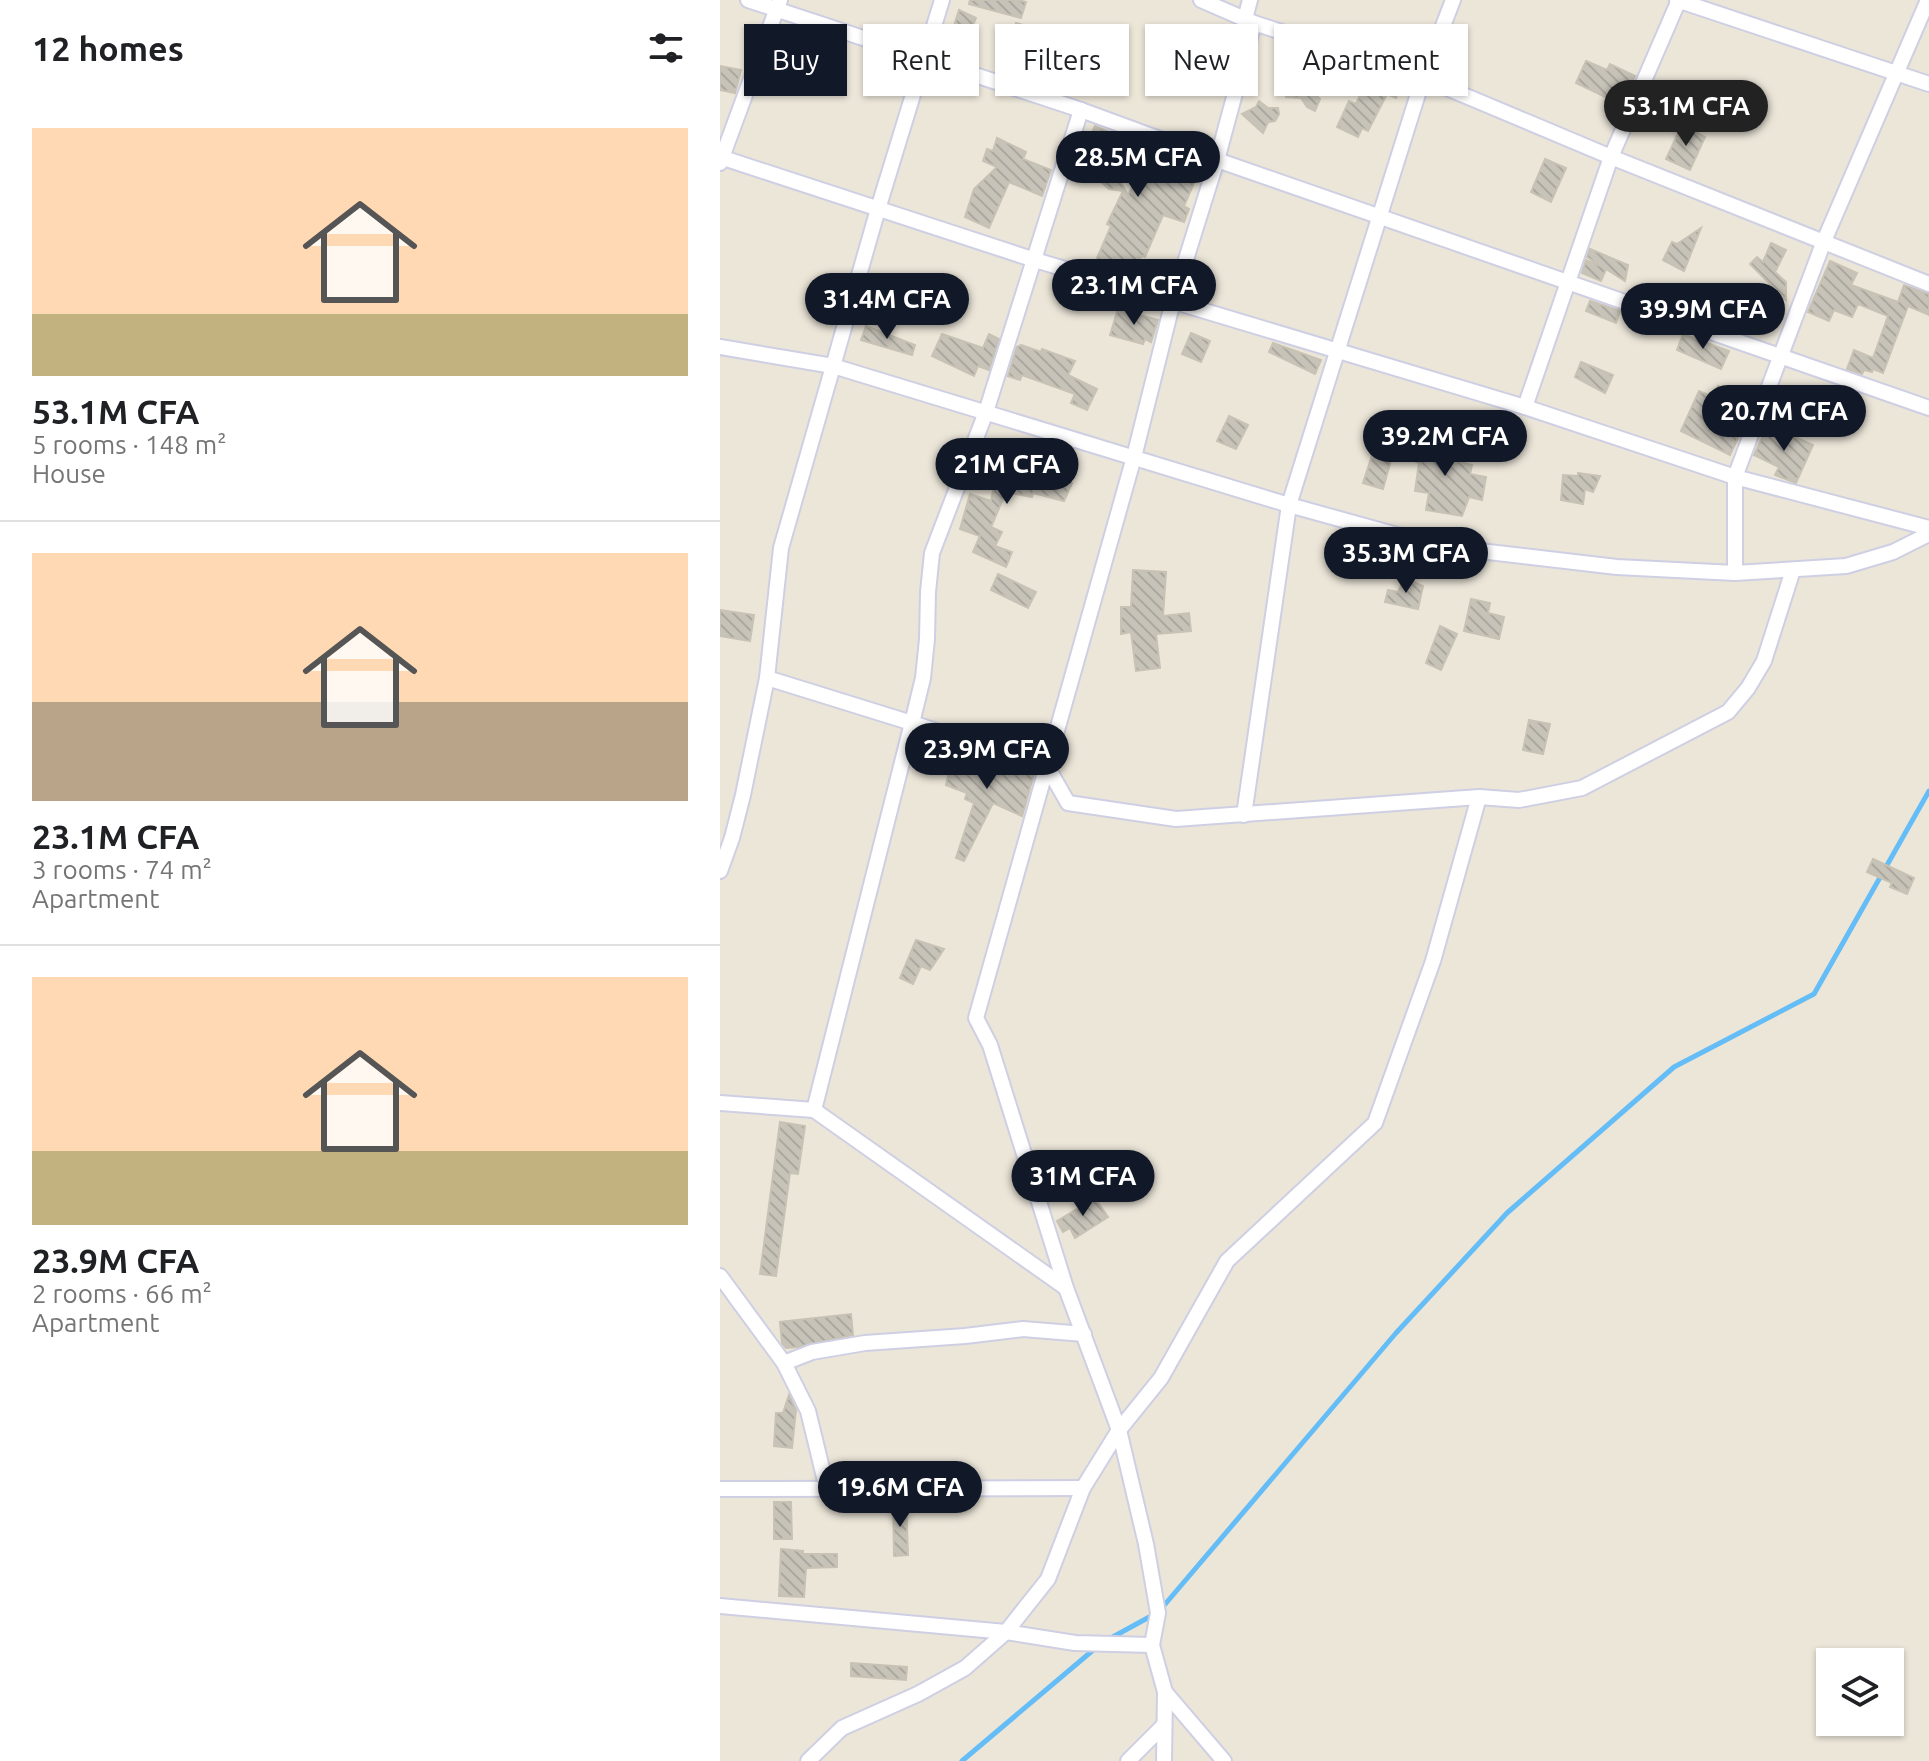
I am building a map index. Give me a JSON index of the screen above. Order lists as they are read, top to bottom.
{
  "page": {
    "heading": "12 homes",
    "chip": [
      "Buy",
      "Rent",
      "Filters",
      "New",
      "Apartment"
    ],
    "price": [
      "53.1M CFA",
      "28.5M CFA",
      "23.1M CFA",
      "31.4M CFA",
      "39.9M CFA",
      "20.7M CFA",
      "39.2M CFA",
      "21M CFA",
      "35.3M CFA",
      "23.9M CFA",
      "31M CFA",
      "19.6M CFA"
    ],
    "list": [
      {
        "name": "53.1M CFA",
        "note": "5 rooms · 148 m² · House"
      },
      {
        "name": "23.1M CFA",
        "note": "3 rooms · 74 m² · Apartment"
      },
      {
        "name": "23.9M CFA",
        "note": "2 rooms · 66 m² · Apartment"
      }
    ]
  }
}
